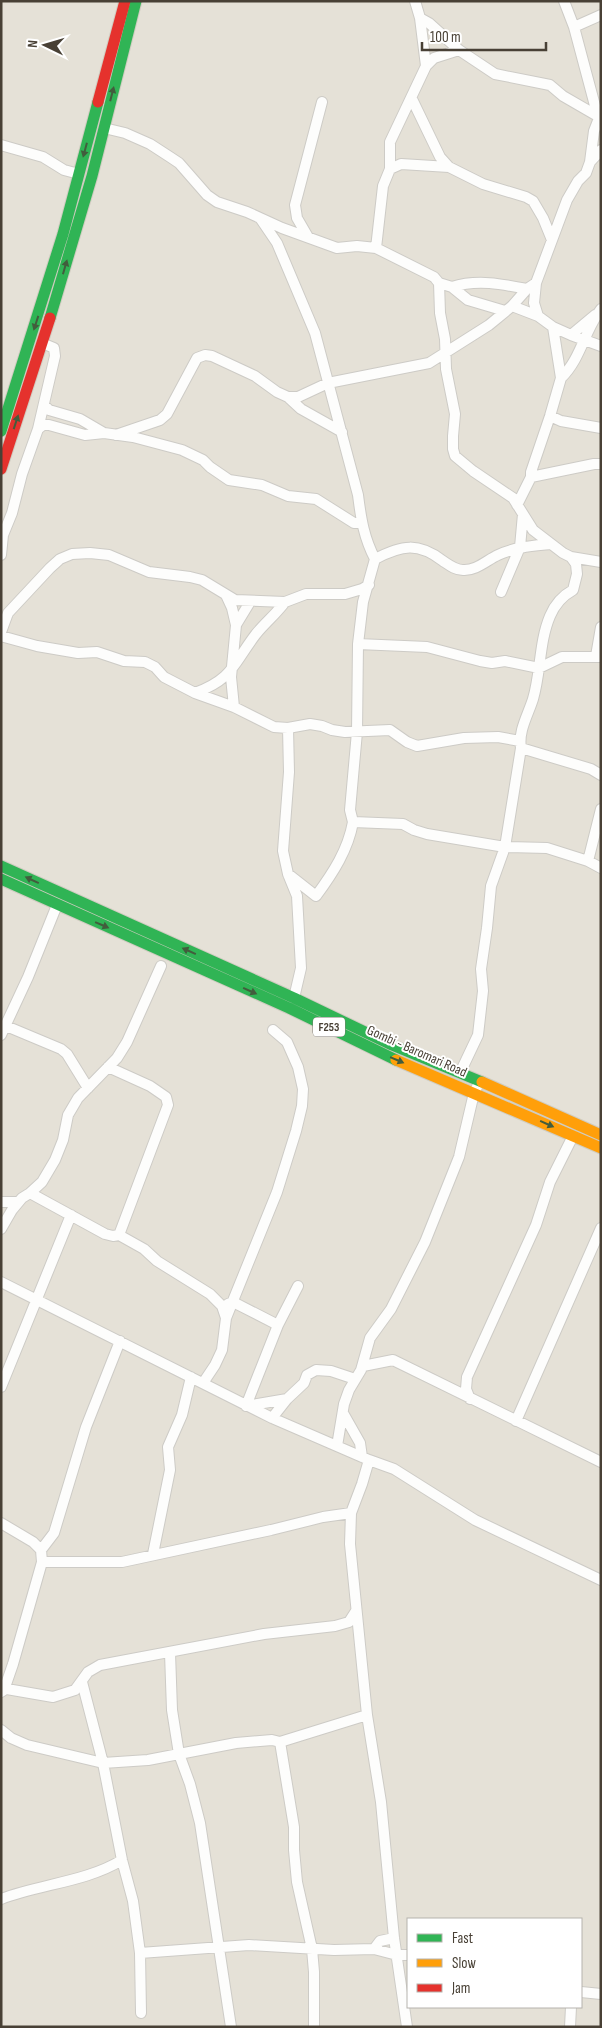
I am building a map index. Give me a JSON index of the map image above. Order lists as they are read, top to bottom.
{
  "streets": {
    "main road": ["F253", "Gombi - Baromari Road"]
  },
  "crossings": [
    ["F253", "Gombi - Baromari Road"]
  ],
  "legend": ["Fast", "Slow", "Jam"],
  "scale_bar": "100 m",
  "north": "left"
}
